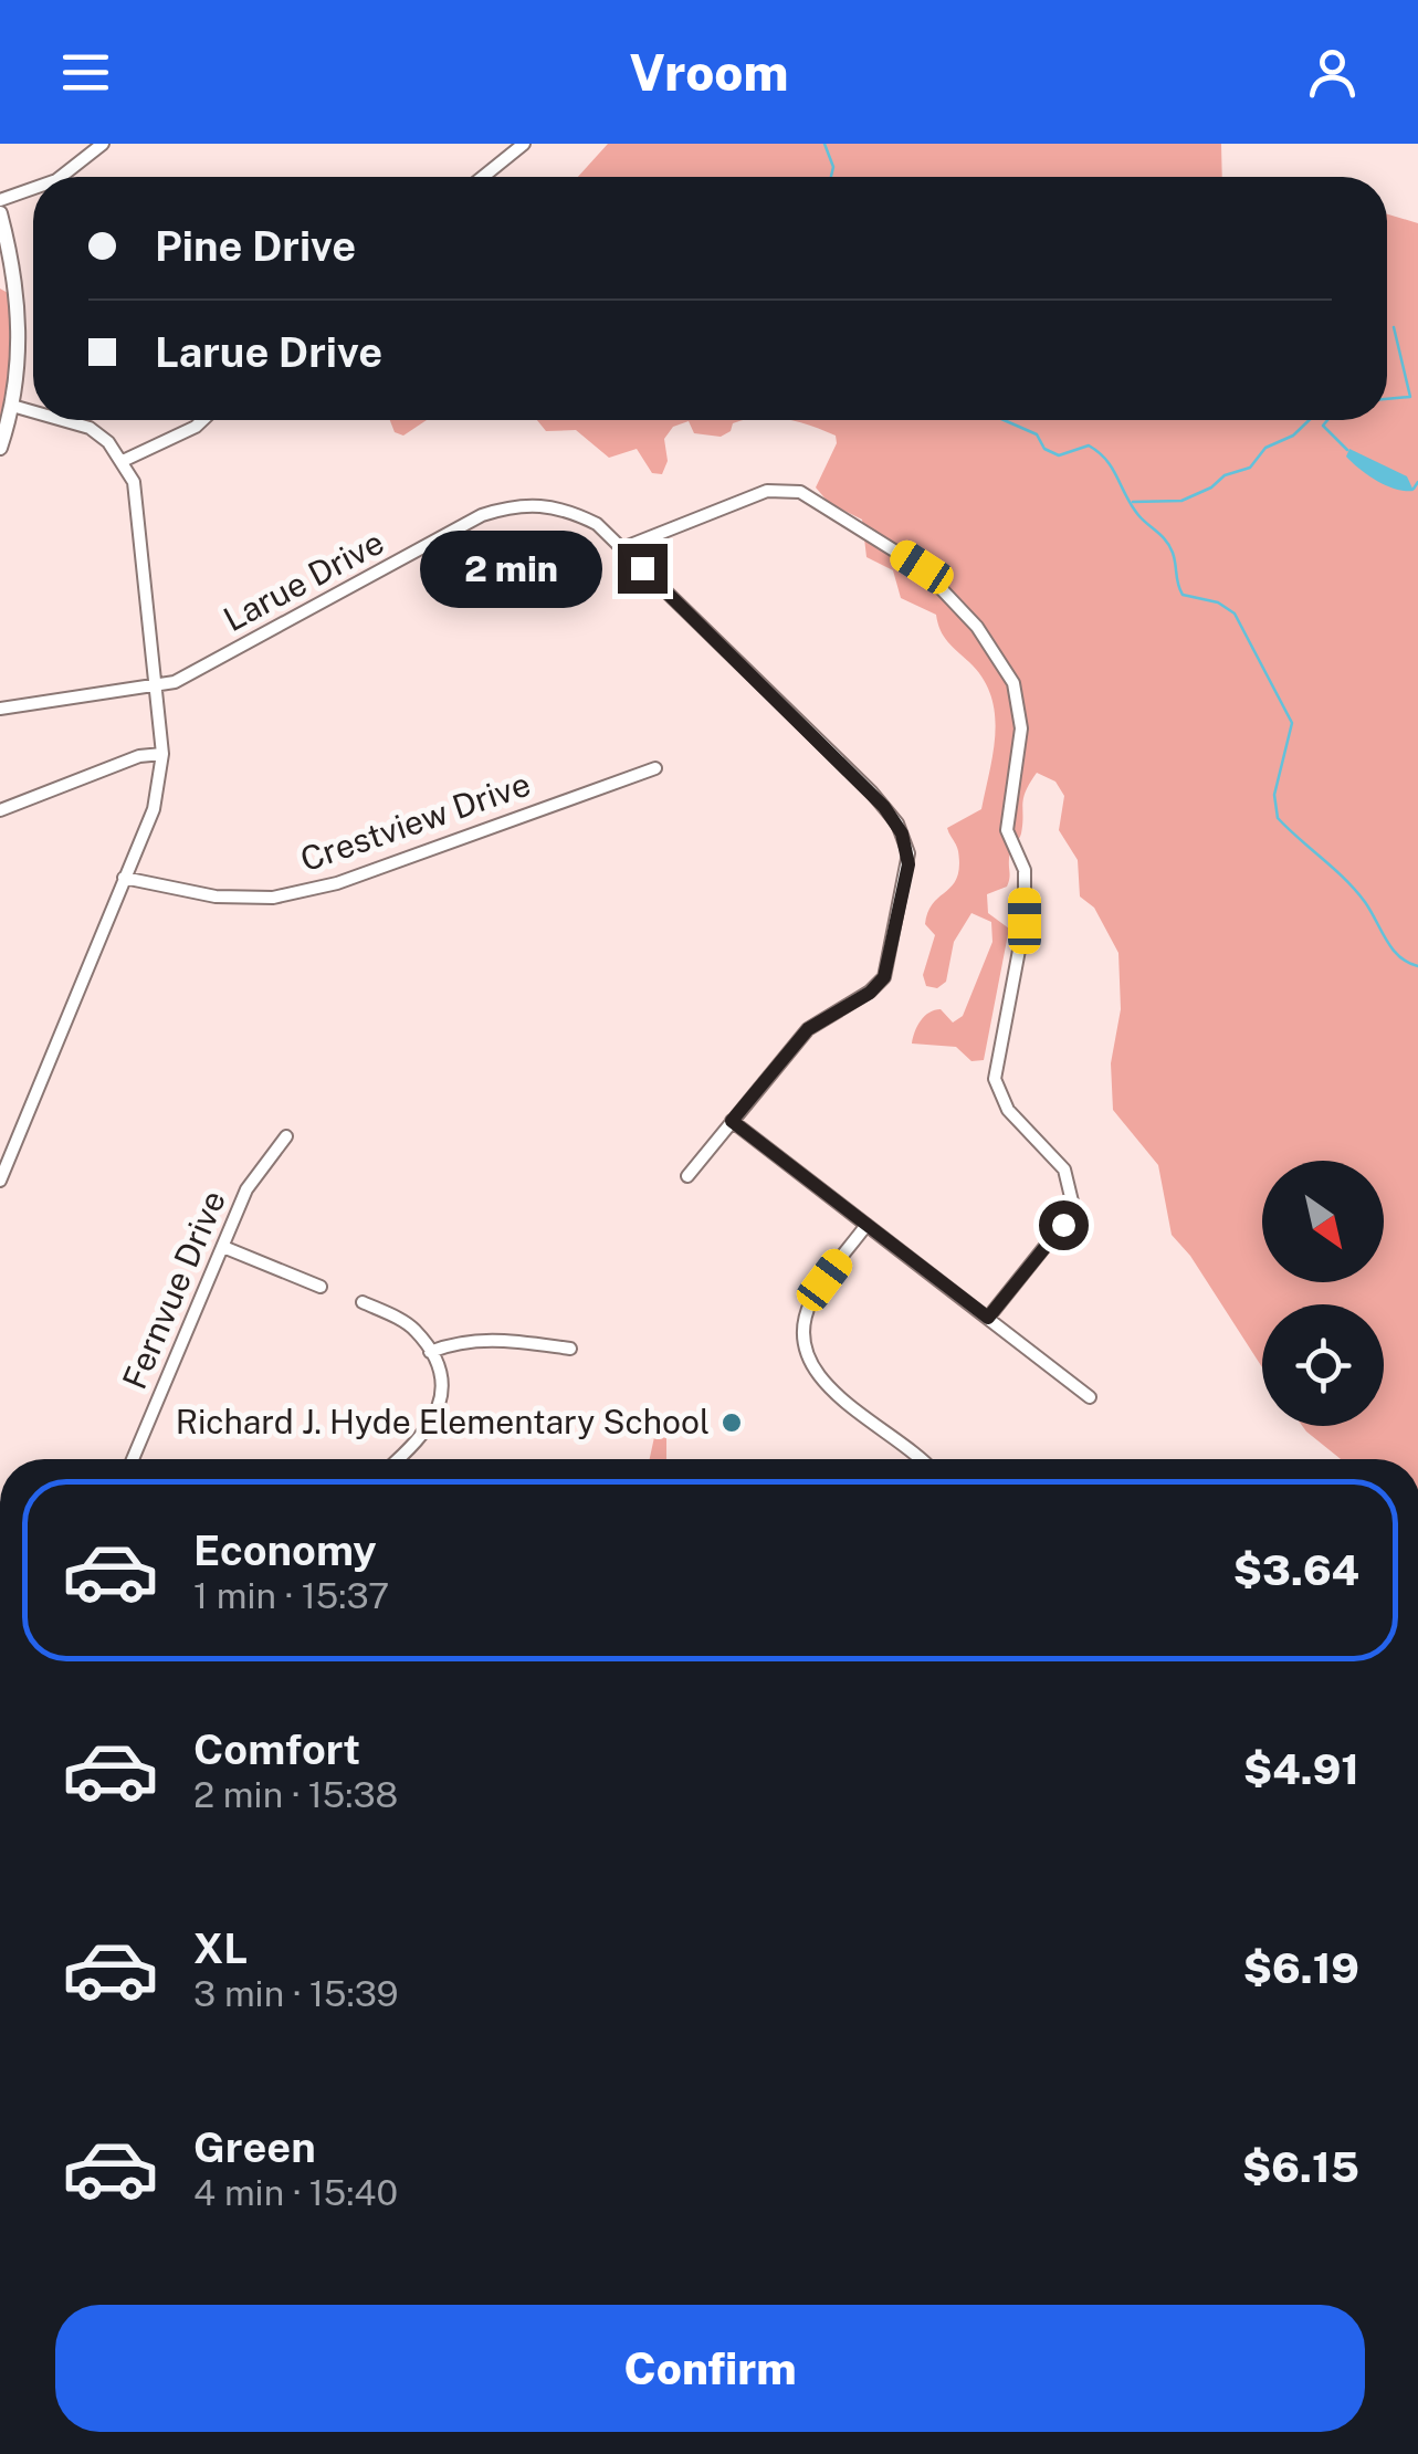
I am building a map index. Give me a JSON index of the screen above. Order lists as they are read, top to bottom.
{
  "streets": {
    "street": ["Larue Drive", "Crestview Drive", "Fernvue Drive"]
  },
  "places": ["Richard J. Hyde Elementary School"],
  "north": "bottom right",
  "page": {
    "header": "Vroom",
    "banner": ["Pine Drive", "Larue Drive"],
    "bubble": "2 min",
    "list": [
      {
        "name": "Economy",
        "note": "1 min · 15:37",
        "value": "$3.64"
      },
      {
        "name": "Comfort",
        "note": "2 min · 15:38",
        "value": "$4.91"
      },
      {
        "name": "XL",
        "note": "3 min · 15:39",
        "value": "$6.19"
      },
      {
        "name": "Green",
        "note": "4 min · 15:40",
        "value": "$6.15"
      }
    ],
    "buttons": "Confirm"
  }
}
